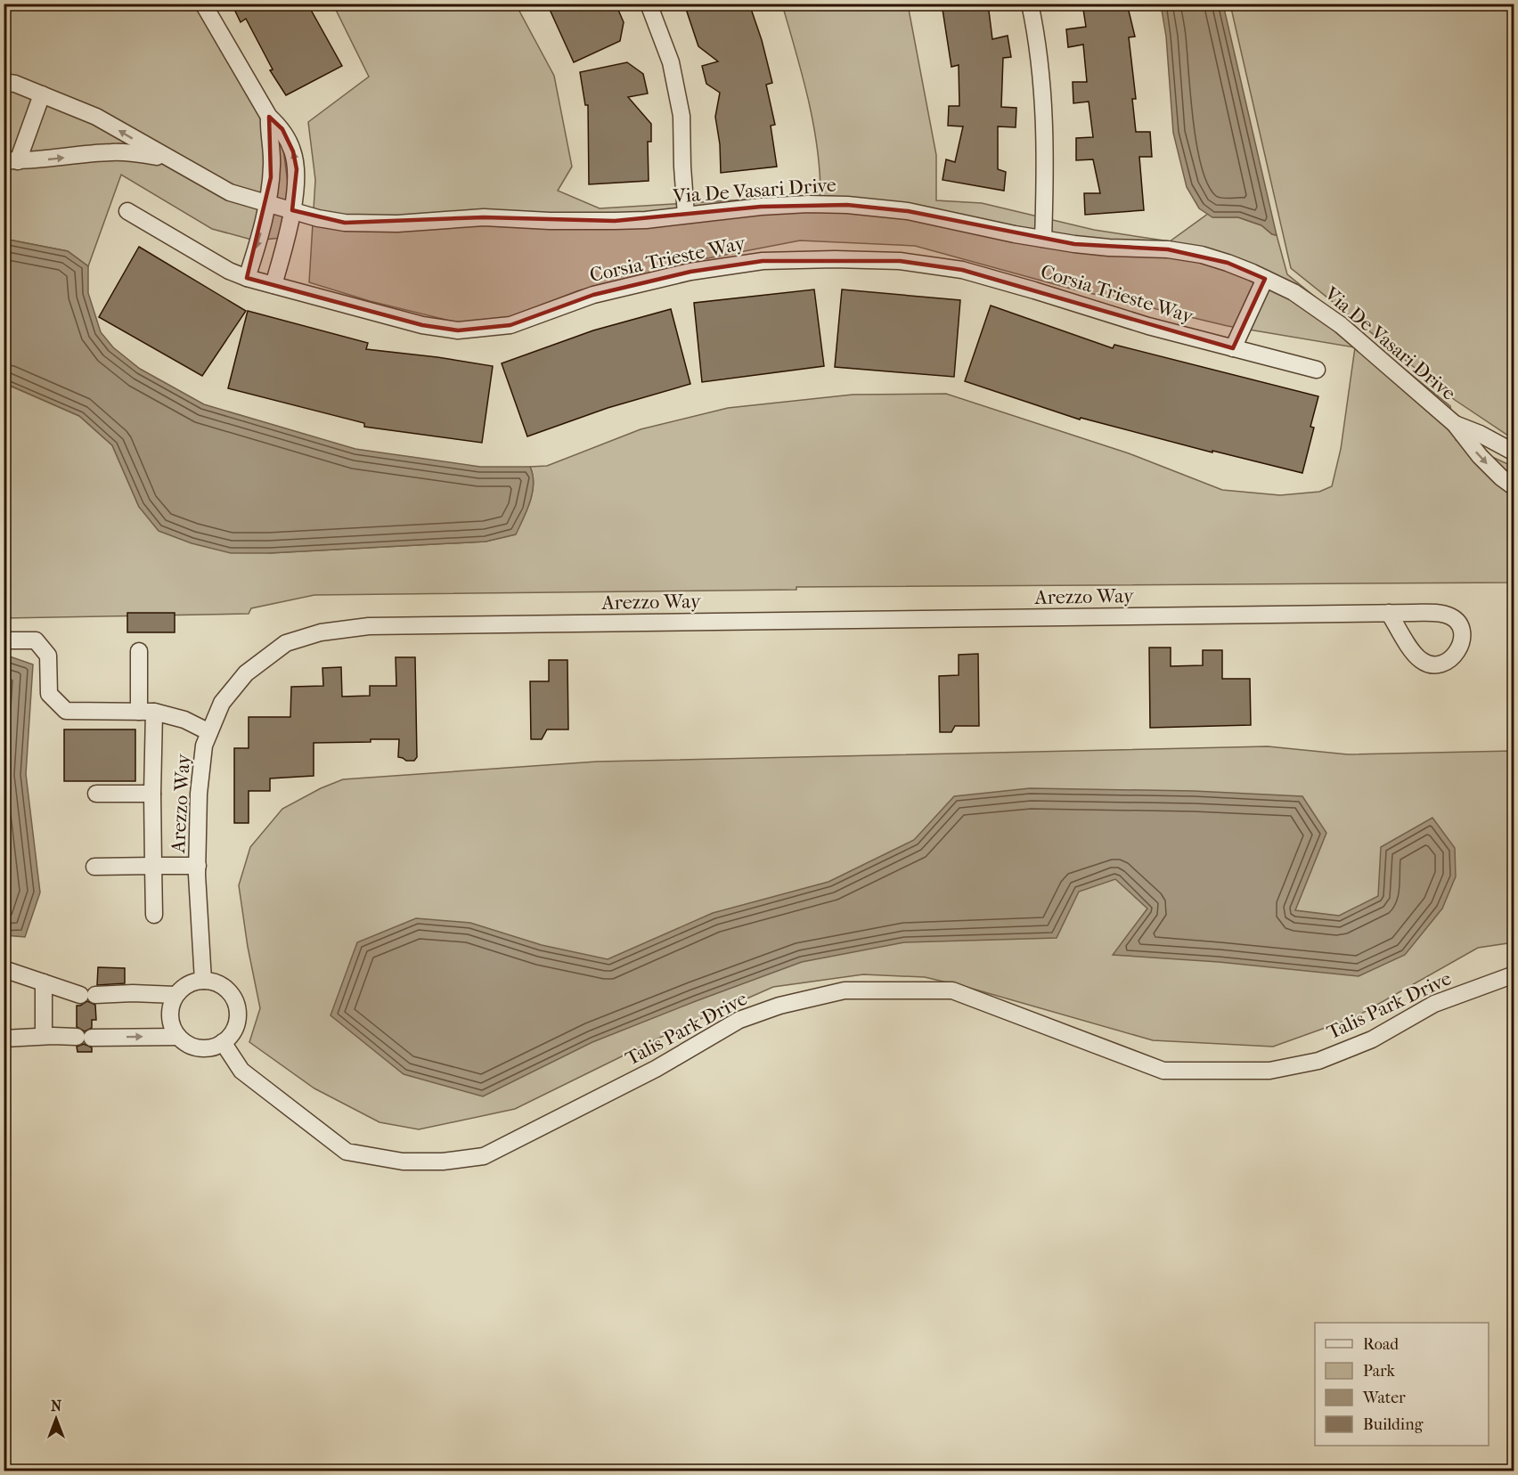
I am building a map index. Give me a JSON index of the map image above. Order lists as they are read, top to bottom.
{
  "streets": {
    "street": [
      "Via De Vasari Drive",
      "Corsia Trieste Way",
      "Arezzo Way",
      "Talis Park Drive"
    ]
  },
  "crossings": [
    ["Arezzo Way", "Talis Park Drive"]
  ],
  "legend": [
    "Road",
    "Park",
    "Water",
    "Building"
  ],
  "north": "top"
}
